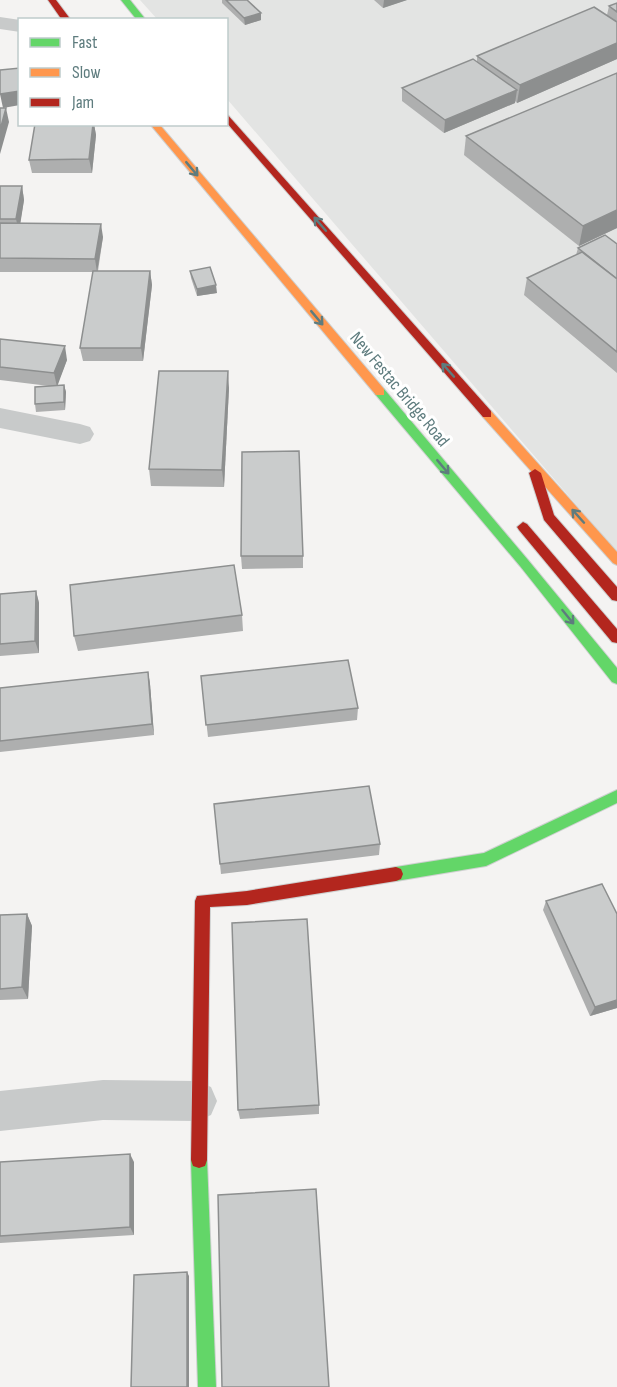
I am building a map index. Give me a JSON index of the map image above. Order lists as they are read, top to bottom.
{
  "streets": {
    "main road": ["New Festac Bridge Road"]
  },
  "legend": ["Fast", "Slow", "Jam"]
}
